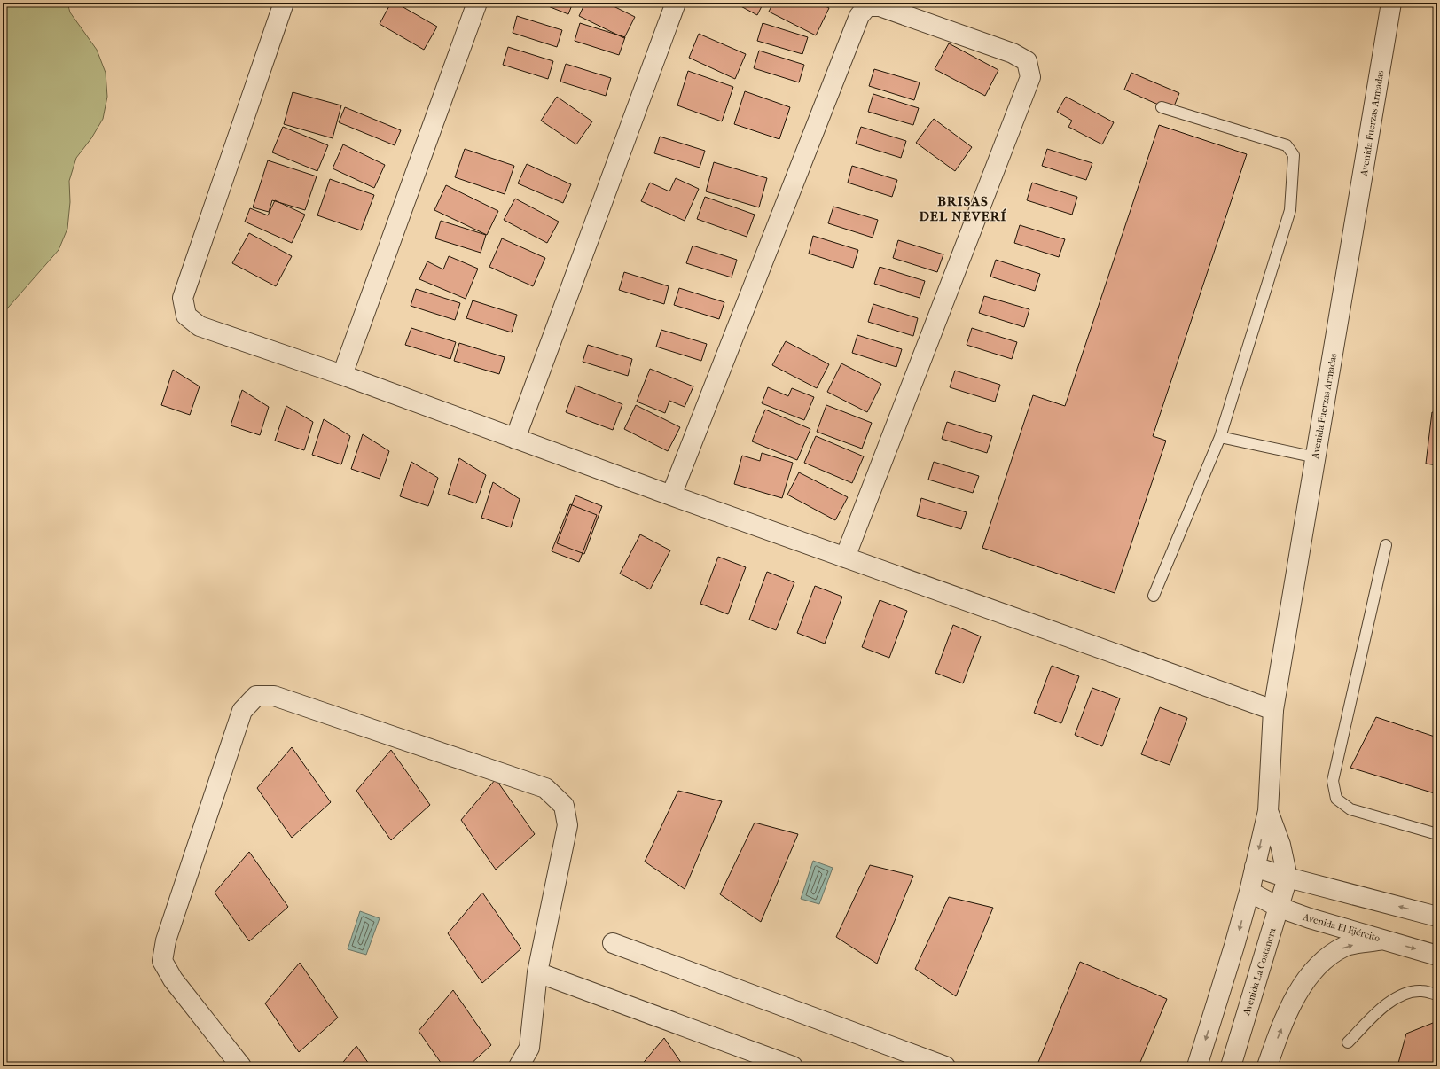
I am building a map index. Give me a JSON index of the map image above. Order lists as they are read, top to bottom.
{
  "streets": {
    "street": ["Avenida Fuerzas Armadas", "Avenida El Ejército", "Avenida La Costanera"]
  },
  "crossings": [
    ["Avenida El Ejército", "Avenida La Costanera"]
  ],
  "districts": ["BRISAS DEL NEVERÍ"]
}
